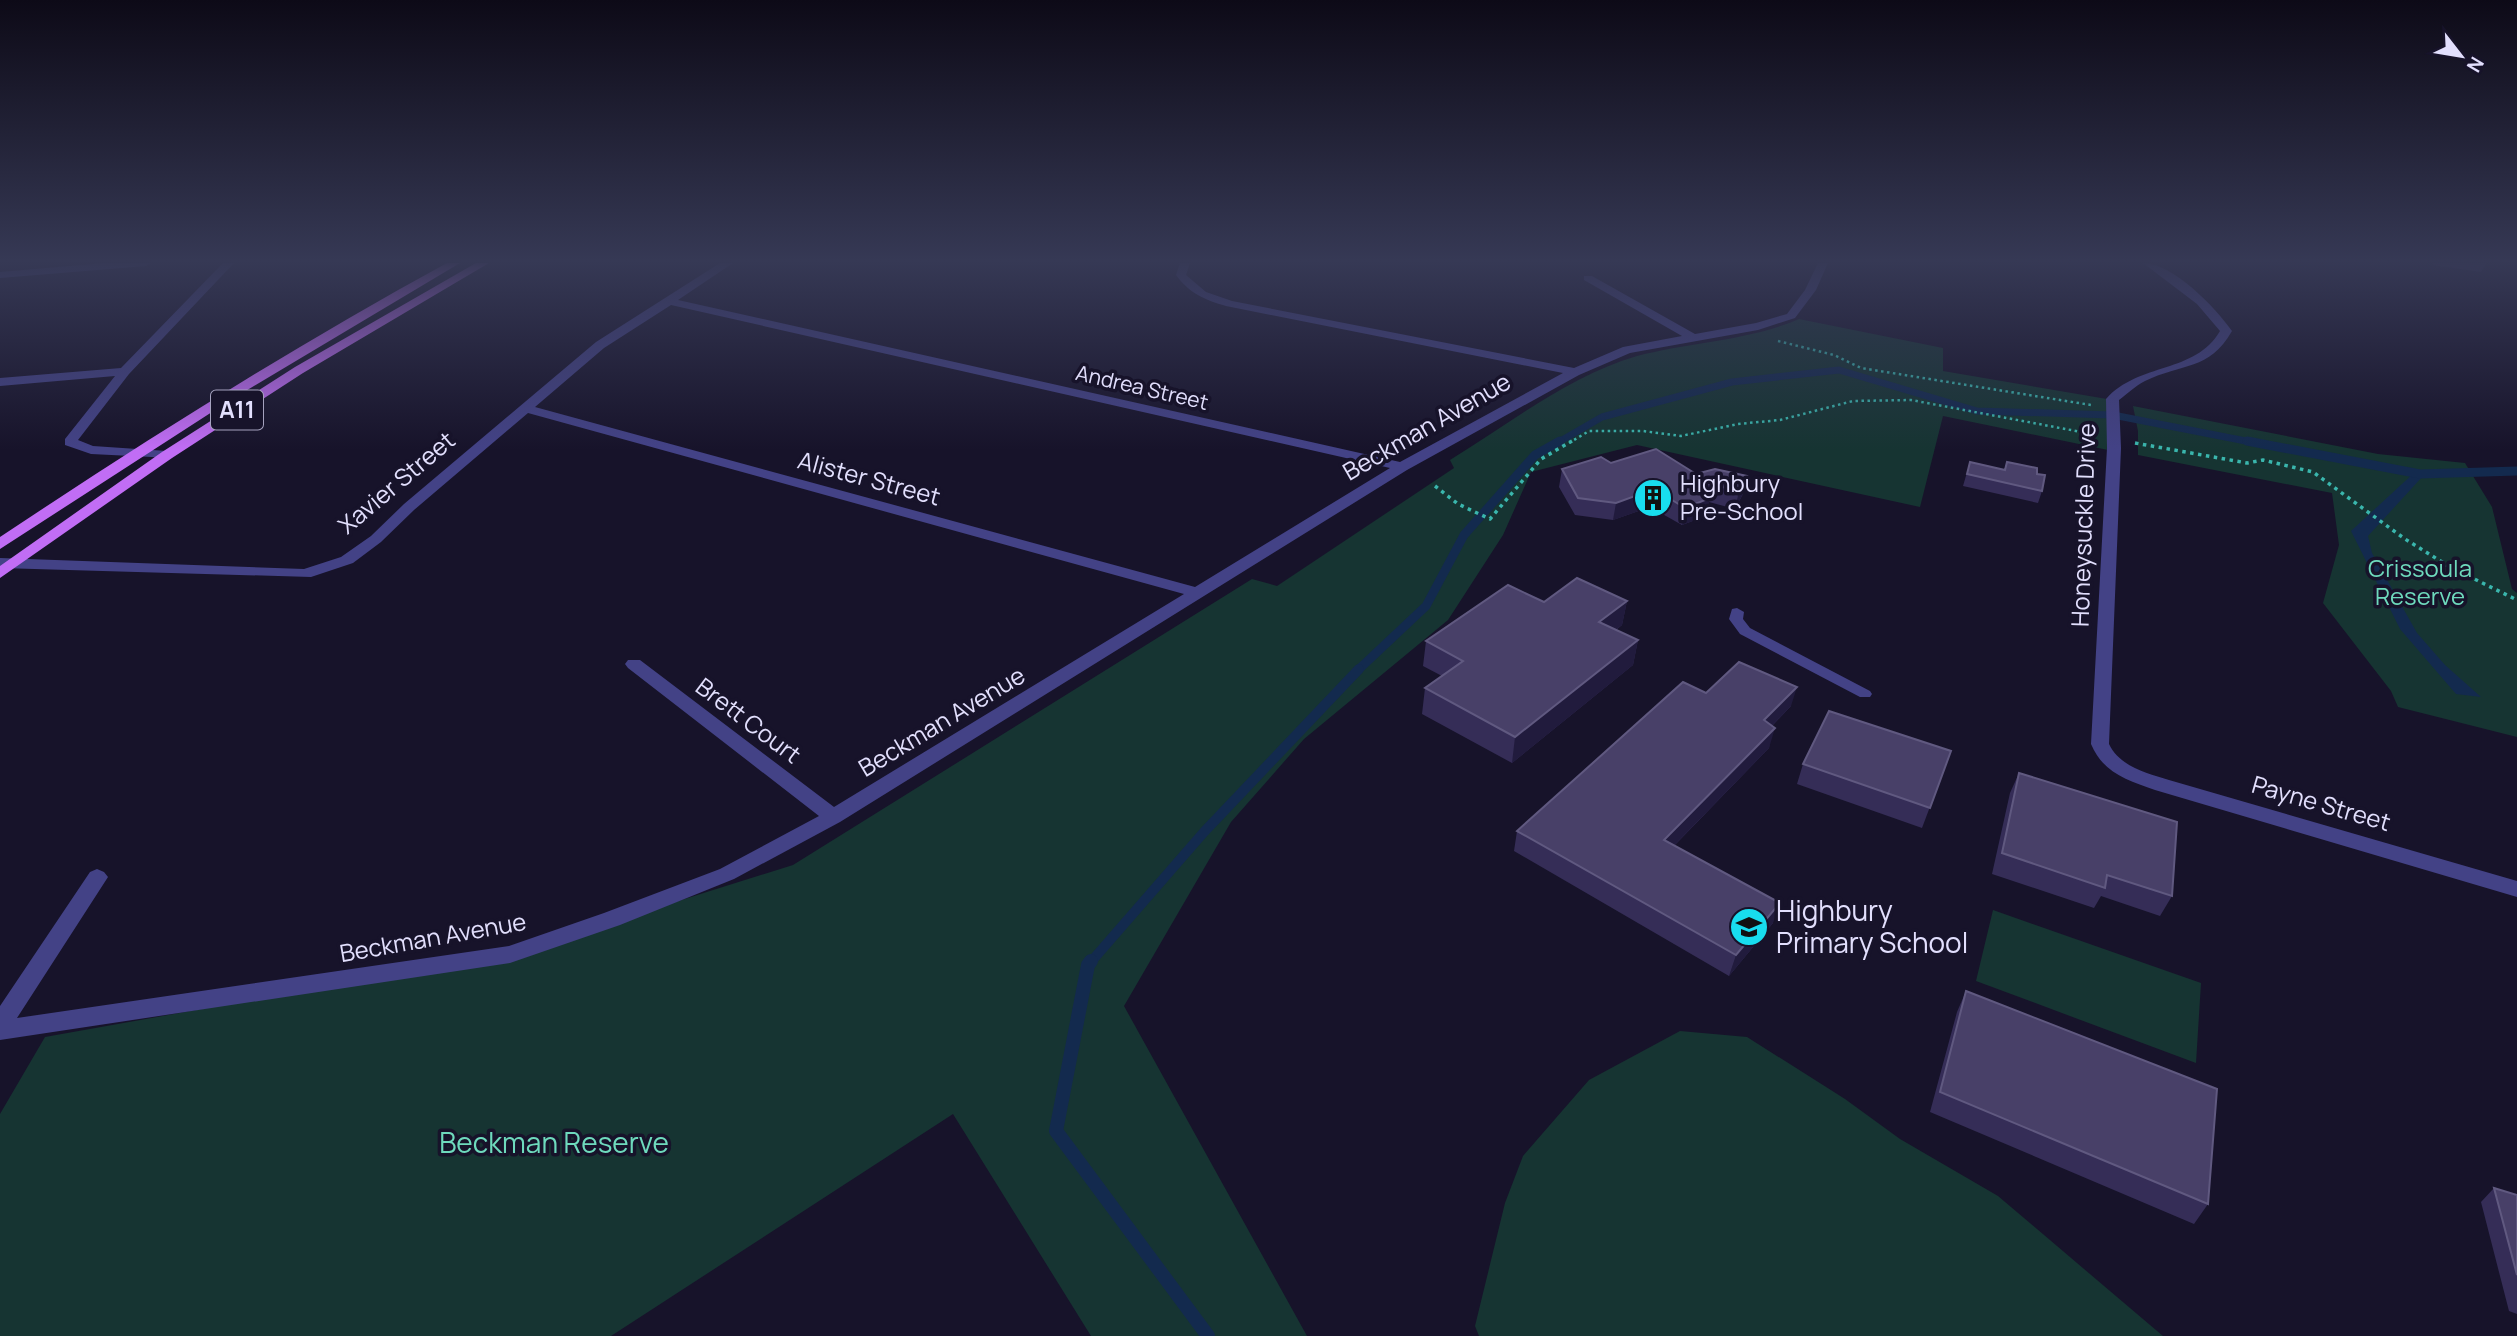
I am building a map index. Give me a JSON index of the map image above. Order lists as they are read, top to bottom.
{
  "streets": {
    "main road": ["A11"],
    "street": [
      "Andrea Street",
      "Beckman Avenue",
      "Alister Street",
      "Xavier Street",
      "Honeysuckle Drive",
      "Brett Court",
      "Payne Street"
    ]
  },
  "crossings": [
    ["Andrea Street", "Beckman Avenue"],
    ["A11", "Xavier Street"],
    ["Beckman Avenue", "Alister Street"],
    ["Beckman Avenue", "Brett Court"],
    ["Alister Street", "Xavier Street"],
    ["Honeysuckle Drive", "Payne Street"]
  ],
  "parks": ["Crissoula Reserve", "Beckman Reserve"],
  "places": {
    "building": ["Highbury Pre-School"],
    "school or university": ["Highbury Primary School"]
  },
  "north": "bottom right"
}
